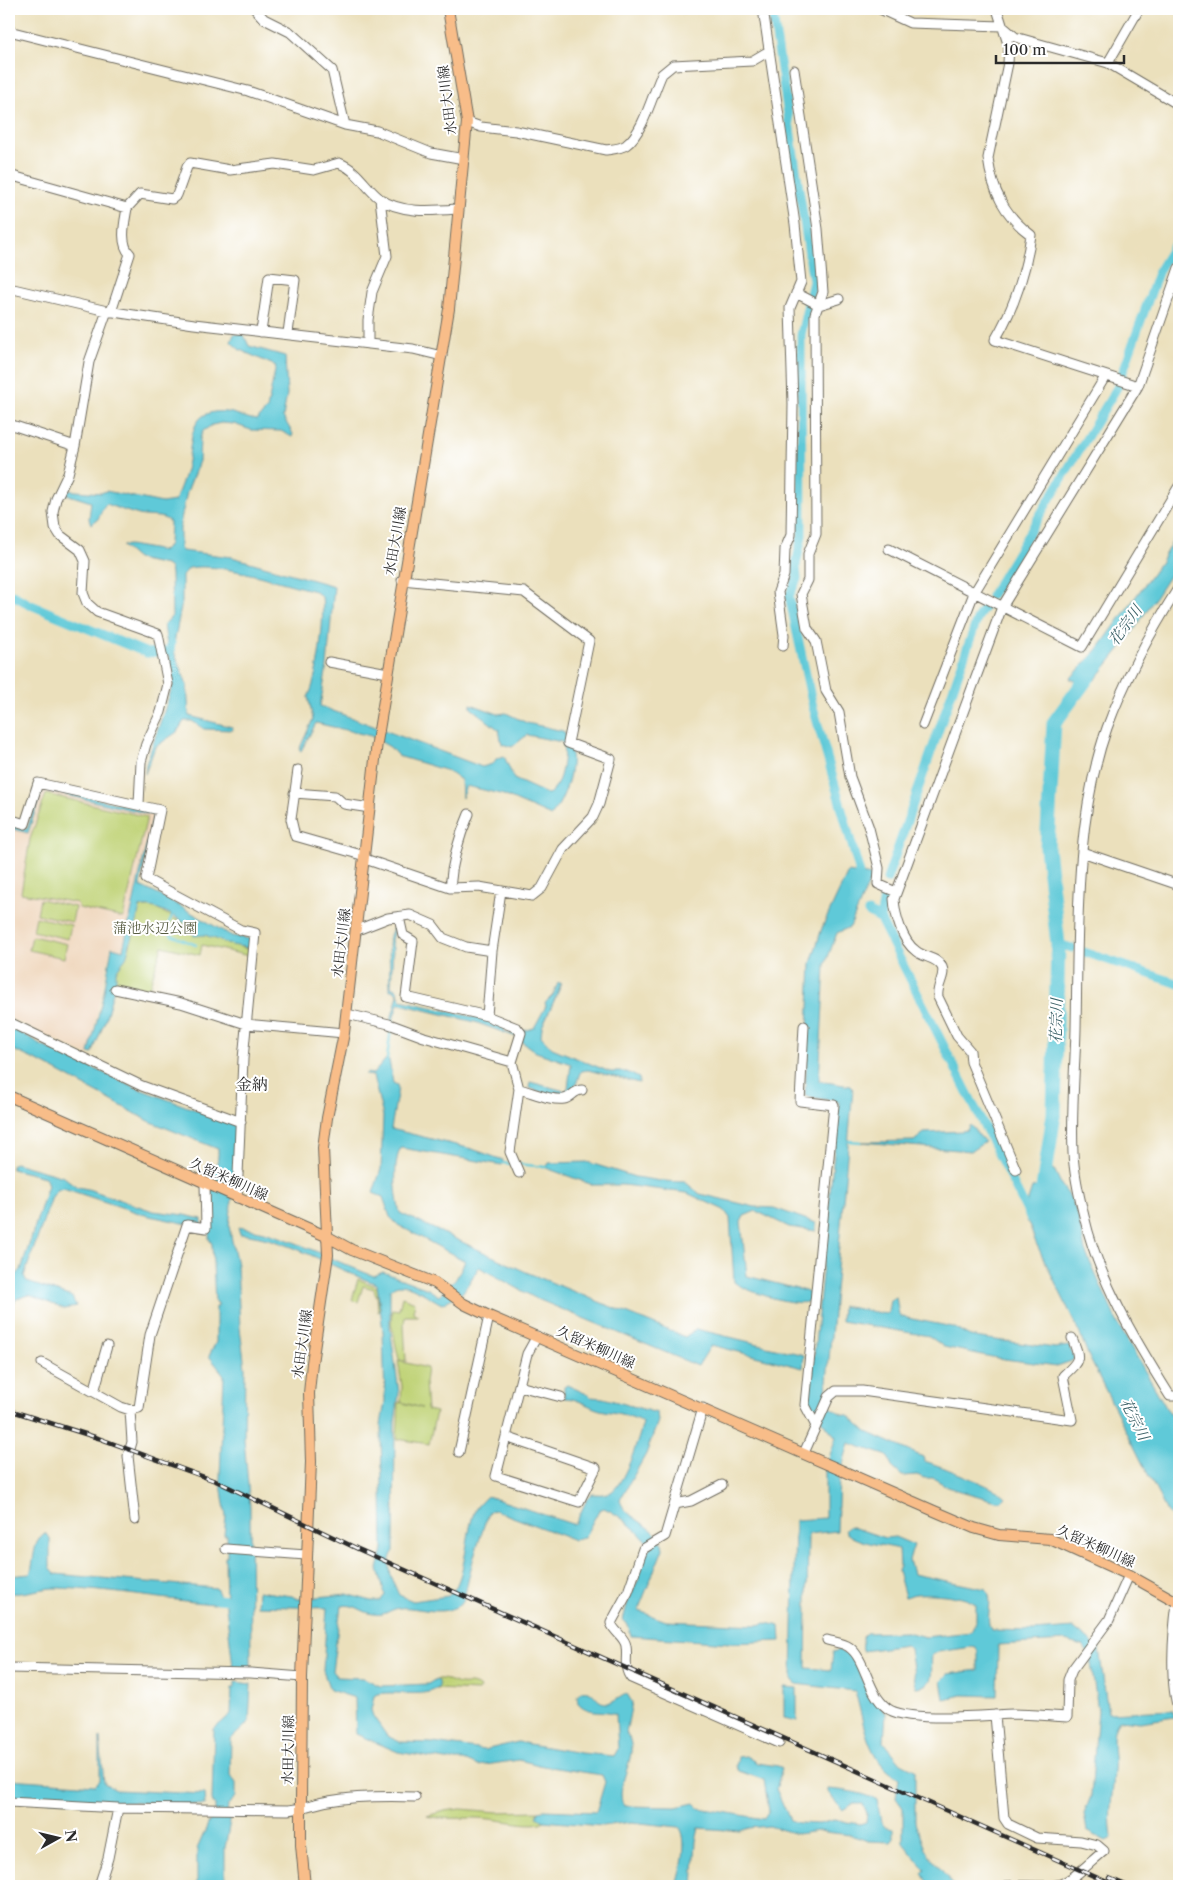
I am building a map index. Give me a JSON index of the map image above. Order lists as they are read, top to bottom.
{
  "streets": {
    "main road": ["水田大川線", "久留米柳川線"]
  },
  "crossings": [
    ["水田大川線", "久留米柳川線"]
  ],
  "districts": ["金納"],
  "water": ["花宗川"],
  "parks": ["蒲池水辺公園"],
  "scale_bar": "100 m",
  "north": "right"
}
